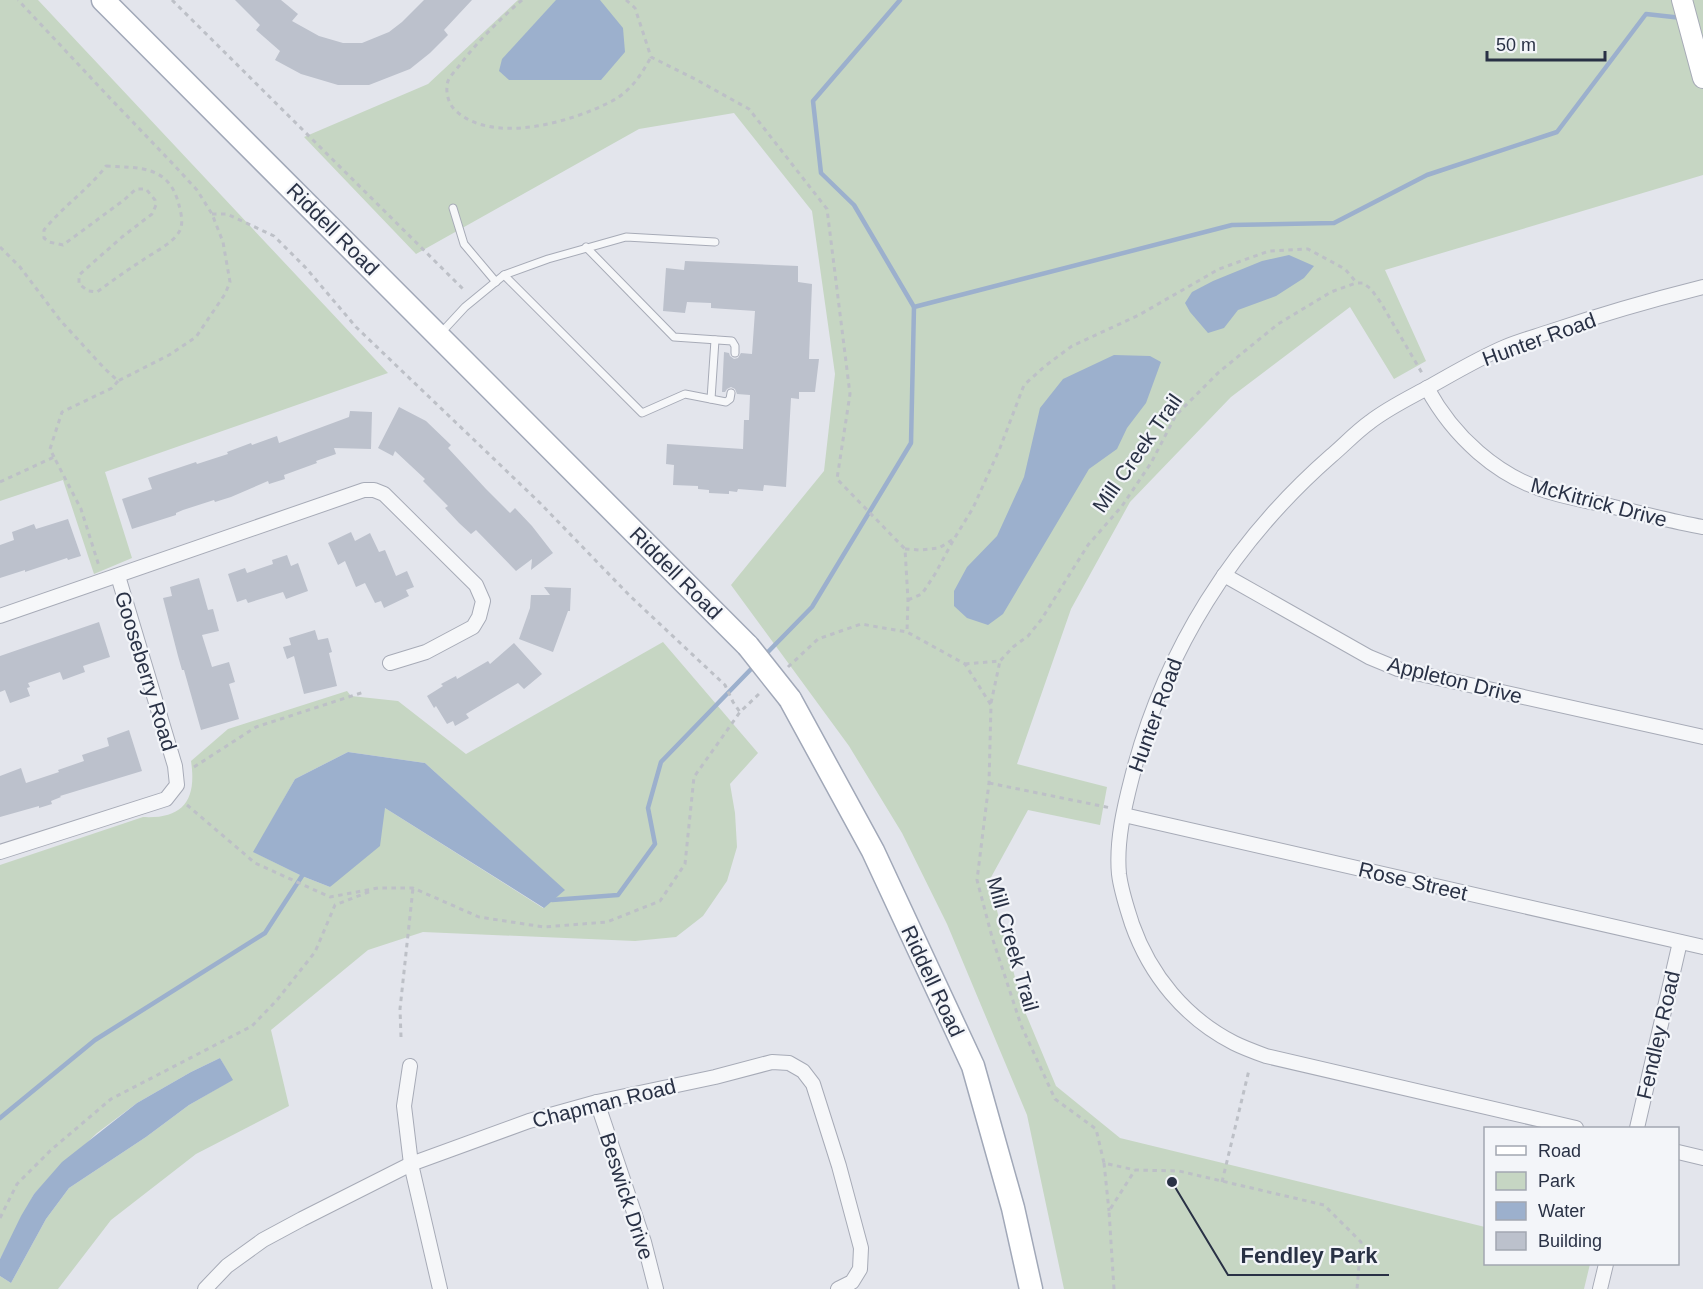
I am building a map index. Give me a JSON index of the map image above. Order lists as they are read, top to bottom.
{
  "streets": {
    "main road": ["Riddell Road"],
    "street": [
      "Hunter Road",
      "McKitrick Drive",
      "Gooseberry Road",
      "Appleton Drive",
      "Rose Street",
      "Fendley Road",
      "Chapman Road",
      "Beswick Drive"
    ],
    "path": ["Mill Creek Trail"]
  },
  "crossings": [
    ["Hunter Road", "McKitrick Drive"],
    ["Hunter Road", "Appleton Drive"],
    ["Hunter Road", "Rose Street"],
    ["Rose Street", "Fendley Road"],
    ["Chapman Road", "Beswick Drive"]
  ],
  "places": ["Fendley Park"],
  "legend": [
    "Road",
    "Park",
    "Water",
    "Building"
  ],
  "scale_bar": "50 m"
}
